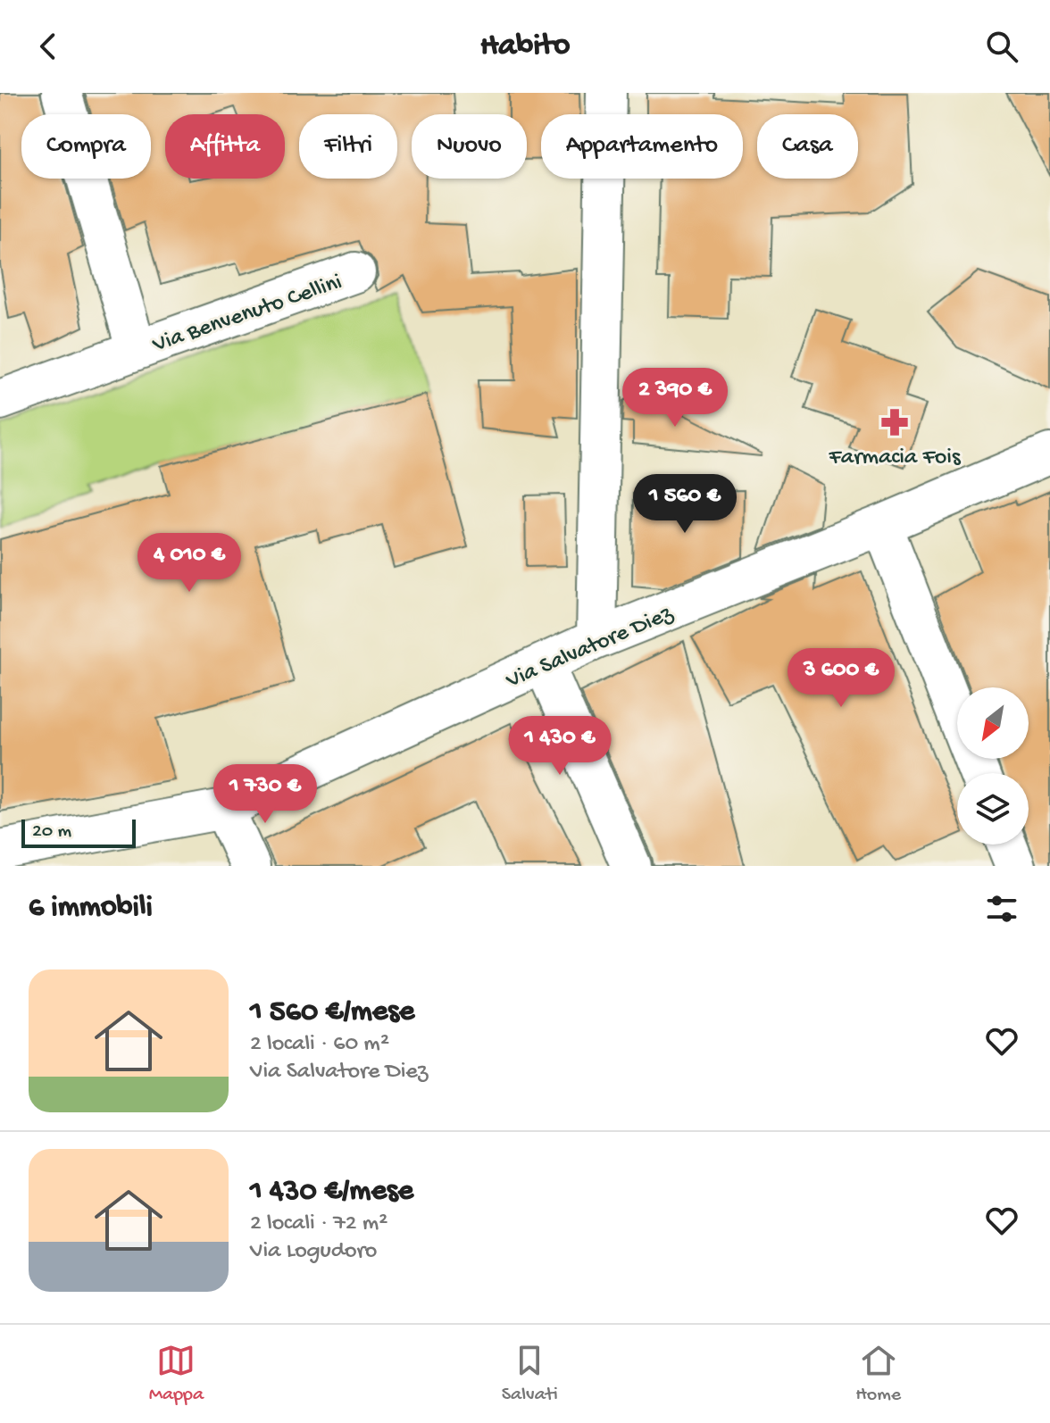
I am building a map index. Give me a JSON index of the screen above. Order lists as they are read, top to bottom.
{
  "streets": {
    "street": ["Via Benvenuto Cellini", "Via Salvatore Diez"]
  },
  "places": {
    "pharmacy": ["Farmacia Fois"]
  },
  "scale_bar": "20 m",
  "north": "bottom left",
  "page": {
    "header": "Habito",
    "chip": [
      "Compra",
      "Affitta",
      "Filtri",
      "Nuovo",
      "Appartamento",
      "Casa"
    ],
    "price": [
      "2 390 €",
      "1 560 €",
      "4 010 €",
      "3 600 €",
      "1 430 €",
      "1 730 €"
    ],
    "scale": "20 m",
    "heading": "6 immobili",
    "list": [
      {
        "name": "1 560 €/mese",
        "note": "2 locali · 60 m² · Via Salvatore Diez"
      },
      {
        "name": "1 430 €/mese",
        "note": "2 locali · 72 m² · Via Logudoro"
      }
    ],
    "tabs": ["Mappa", "Salvati", "Home"]
  }
}
